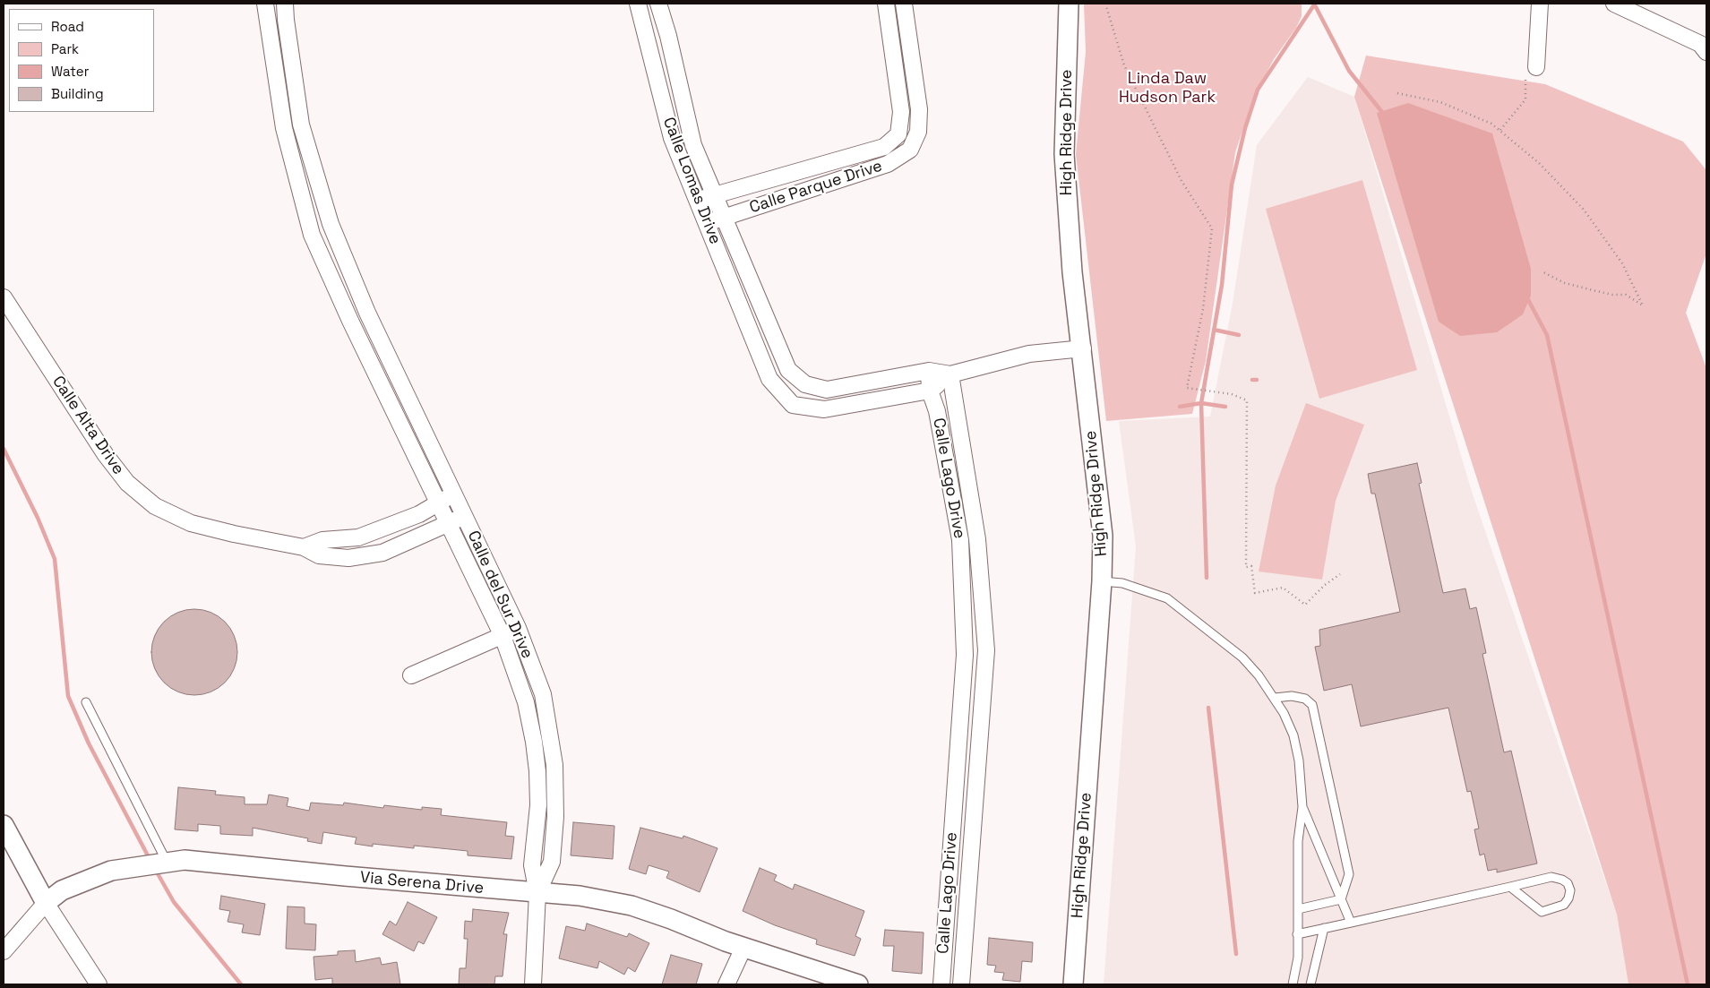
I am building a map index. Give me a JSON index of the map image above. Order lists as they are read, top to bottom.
{
  "streets": {
    "street": [
      "High Ridge Drive",
      "Calle Lomas Drive",
      "Calle Parque Drive",
      "Calle Alta Drive",
      "Calle Lago Drive",
      "Calle del Sur Drive",
      "Via Serena Drive"
    ]
  },
  "crossings": [
    ["High Ridge Drive", "Calle Lomas Drive"],
    ["Calle Lomas Drive", "Calle Parque Drive"],
    ["Calle Lomas Drive", "Calle Lago Drive"],
    ["Calle Alta Drive", "Calle del Sur Drive"],
    ["Calle del Sur Drive", "Via Serena Drive"]
  ],
  "parks": ["Linda Daw Hudson Park"],
  "legend": [
    "Road",
    "Park",
    "Water",
    "Building"
  ]
}
